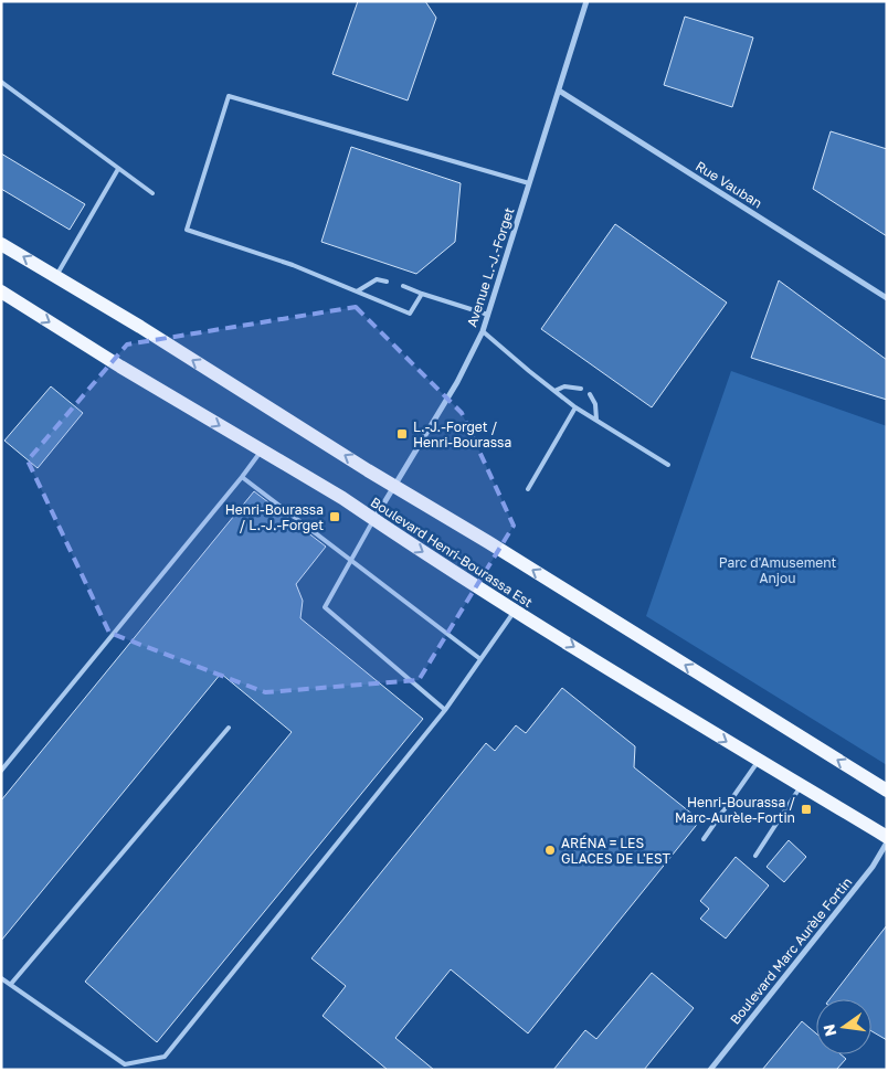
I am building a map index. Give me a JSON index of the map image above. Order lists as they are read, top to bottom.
{
  "streets": {
    "main road": ["Boulevard Henri-Bourassa Est"],
    "street": ["Rue Vauban", "Avenue L.-J.-Forget", "Boulevard Marc Aurèle Fortin"]
  },
  "crossings": [
    ["Rue Vauban", "Avenue L.-J.-Forget"],
    ["Avenue L.-J.-Forget", "Boulevard Henri-Bourassa Est"]
  ],
  "parks": ["Parc d'Amusement Anjou"],
  "places": {
    "transit": ["L.-J.-Forget / Henri-Bourassa", "Henri-Bourassa / L.-J.-Forget", "Henri-Bourassa / Marc-Aurèle-Fortin"],
    "other": ["ARÉNA = LES GLACES DE L'EST"]
  },
  "north": "left"
}
